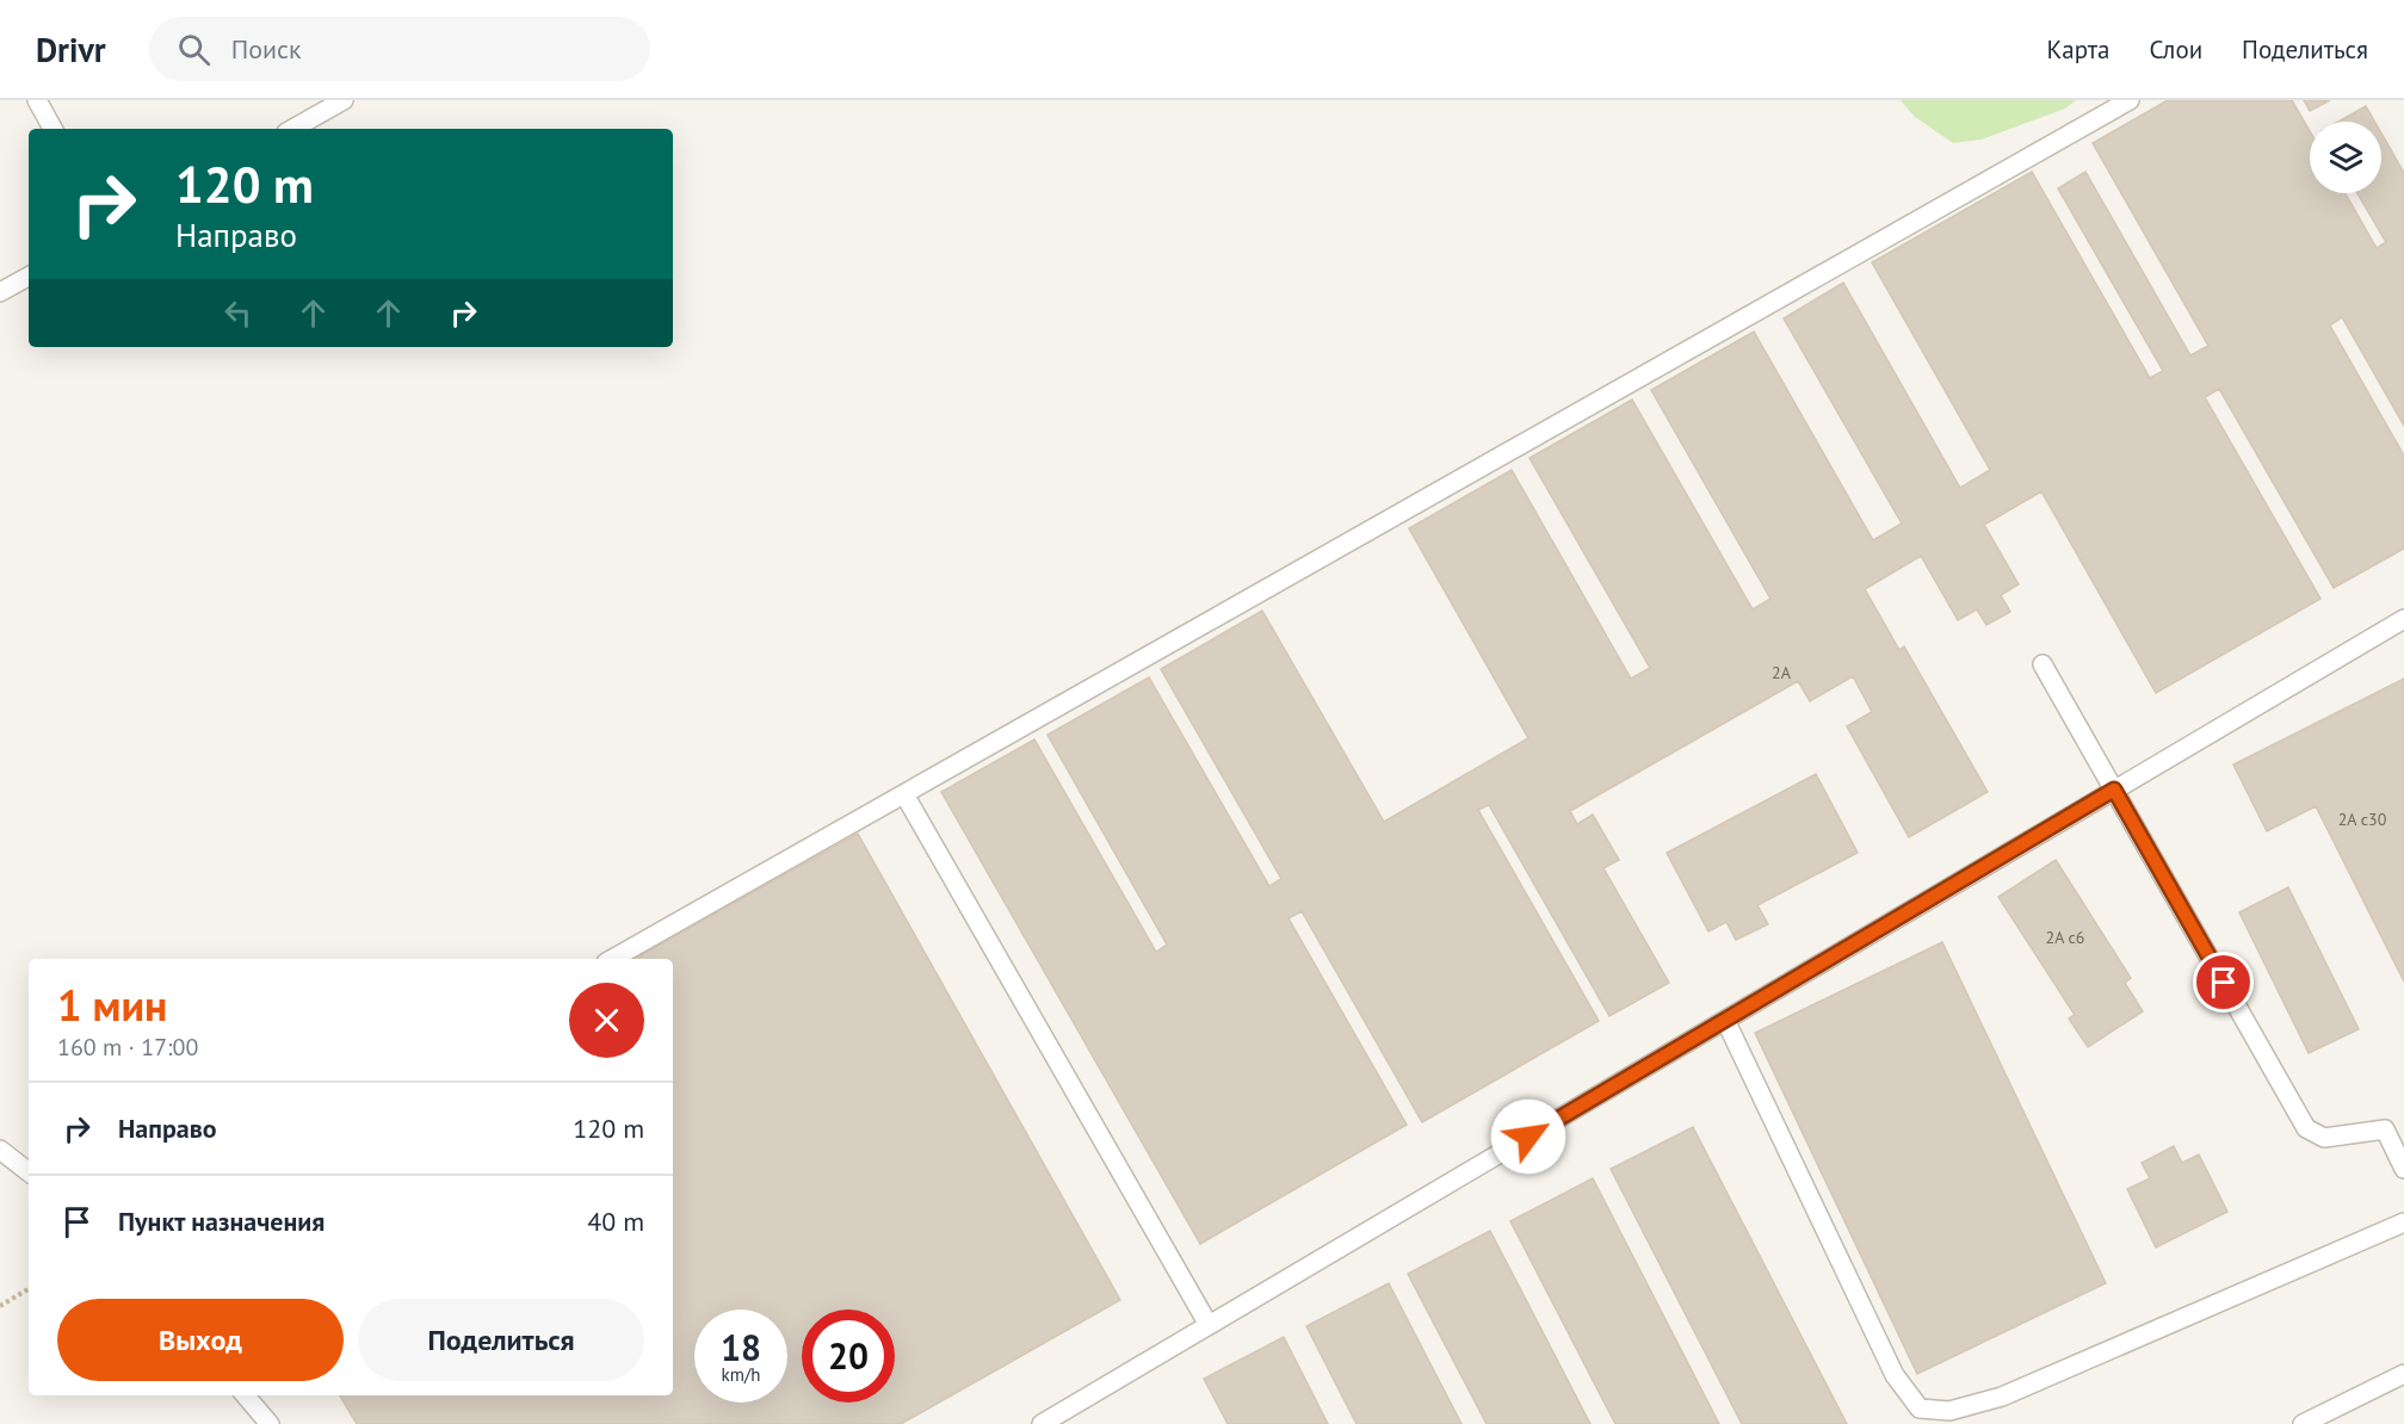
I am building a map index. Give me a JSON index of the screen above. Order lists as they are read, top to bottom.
{
  "house_numbers": ["2А", "2А с30", "2А с6"],
  "page": {
    "header": "Drivr",
    "search": "Поиск",
    "nav": ["Карта", "Слои", "Поделиться"],
    "turn": ["120 m", "Направо"],
    "heading": ["1 мин", "160 m · 17:00"],
    "list": [
      {
        "name": "Направо",
        "value": "120 m"
      },
      {
        "name": "Пункт назначения",
        "value": "40 m"
      }
    ],
    "buttons": ["Выход", "Поделиться"],
    "speed": "18 km/h",
    "limit": "20"
  }
}
